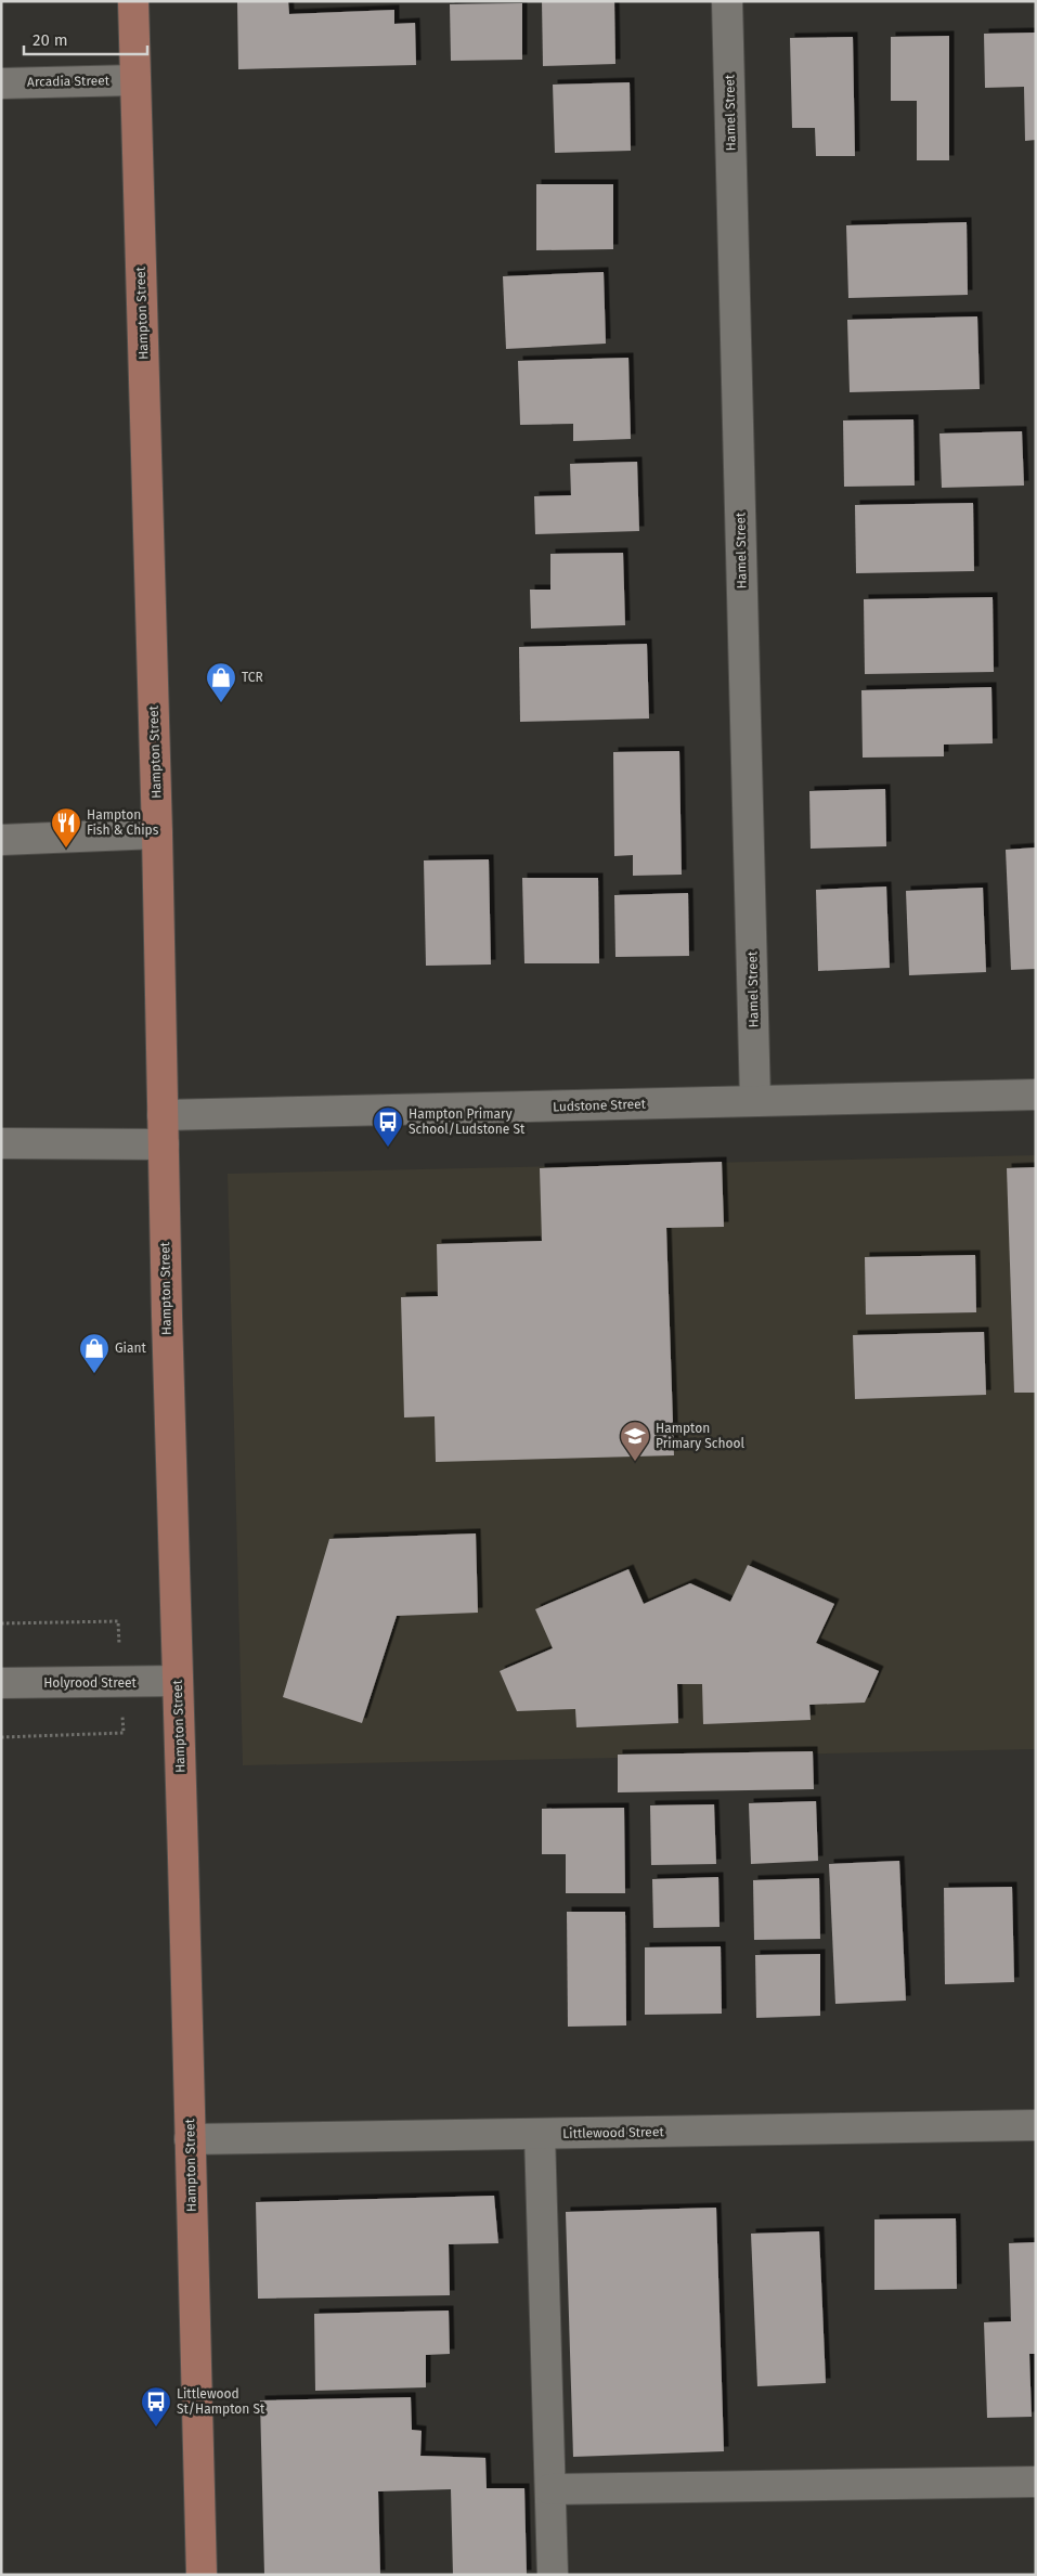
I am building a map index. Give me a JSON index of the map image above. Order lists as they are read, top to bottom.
{
  "streets": {
    "main road": ["Hampton Street"],
    "street": [
      "Arcadia Street",
      "Hamel Street",
      "Ludstone Street",
      "Holyrood Street",
      "Littlewood Street"
    ]
  },
  "crossings": [
    ["Arcadia Street", "Hampton Street"],
    ["Hamel Street", "Ludstone Street"],
    ["Hampton Street", "Ludstone Street"],
    ["Hampton Street", "Holyrood Street"],
    ["Hampton Street", "Littlewood Street"]
  ],
  "places": {
    "shop": ["TCR", "Giant"],
    "restaurant": ["Hampton Fish & Chips"],
    "bus stop": ["Hampton Primary School/Ludstone St", "Littlewood St/Hampton St"],
    "school or university": ["Hampton Primary School"]
  },
  "scale_bar": "20 m"
}
